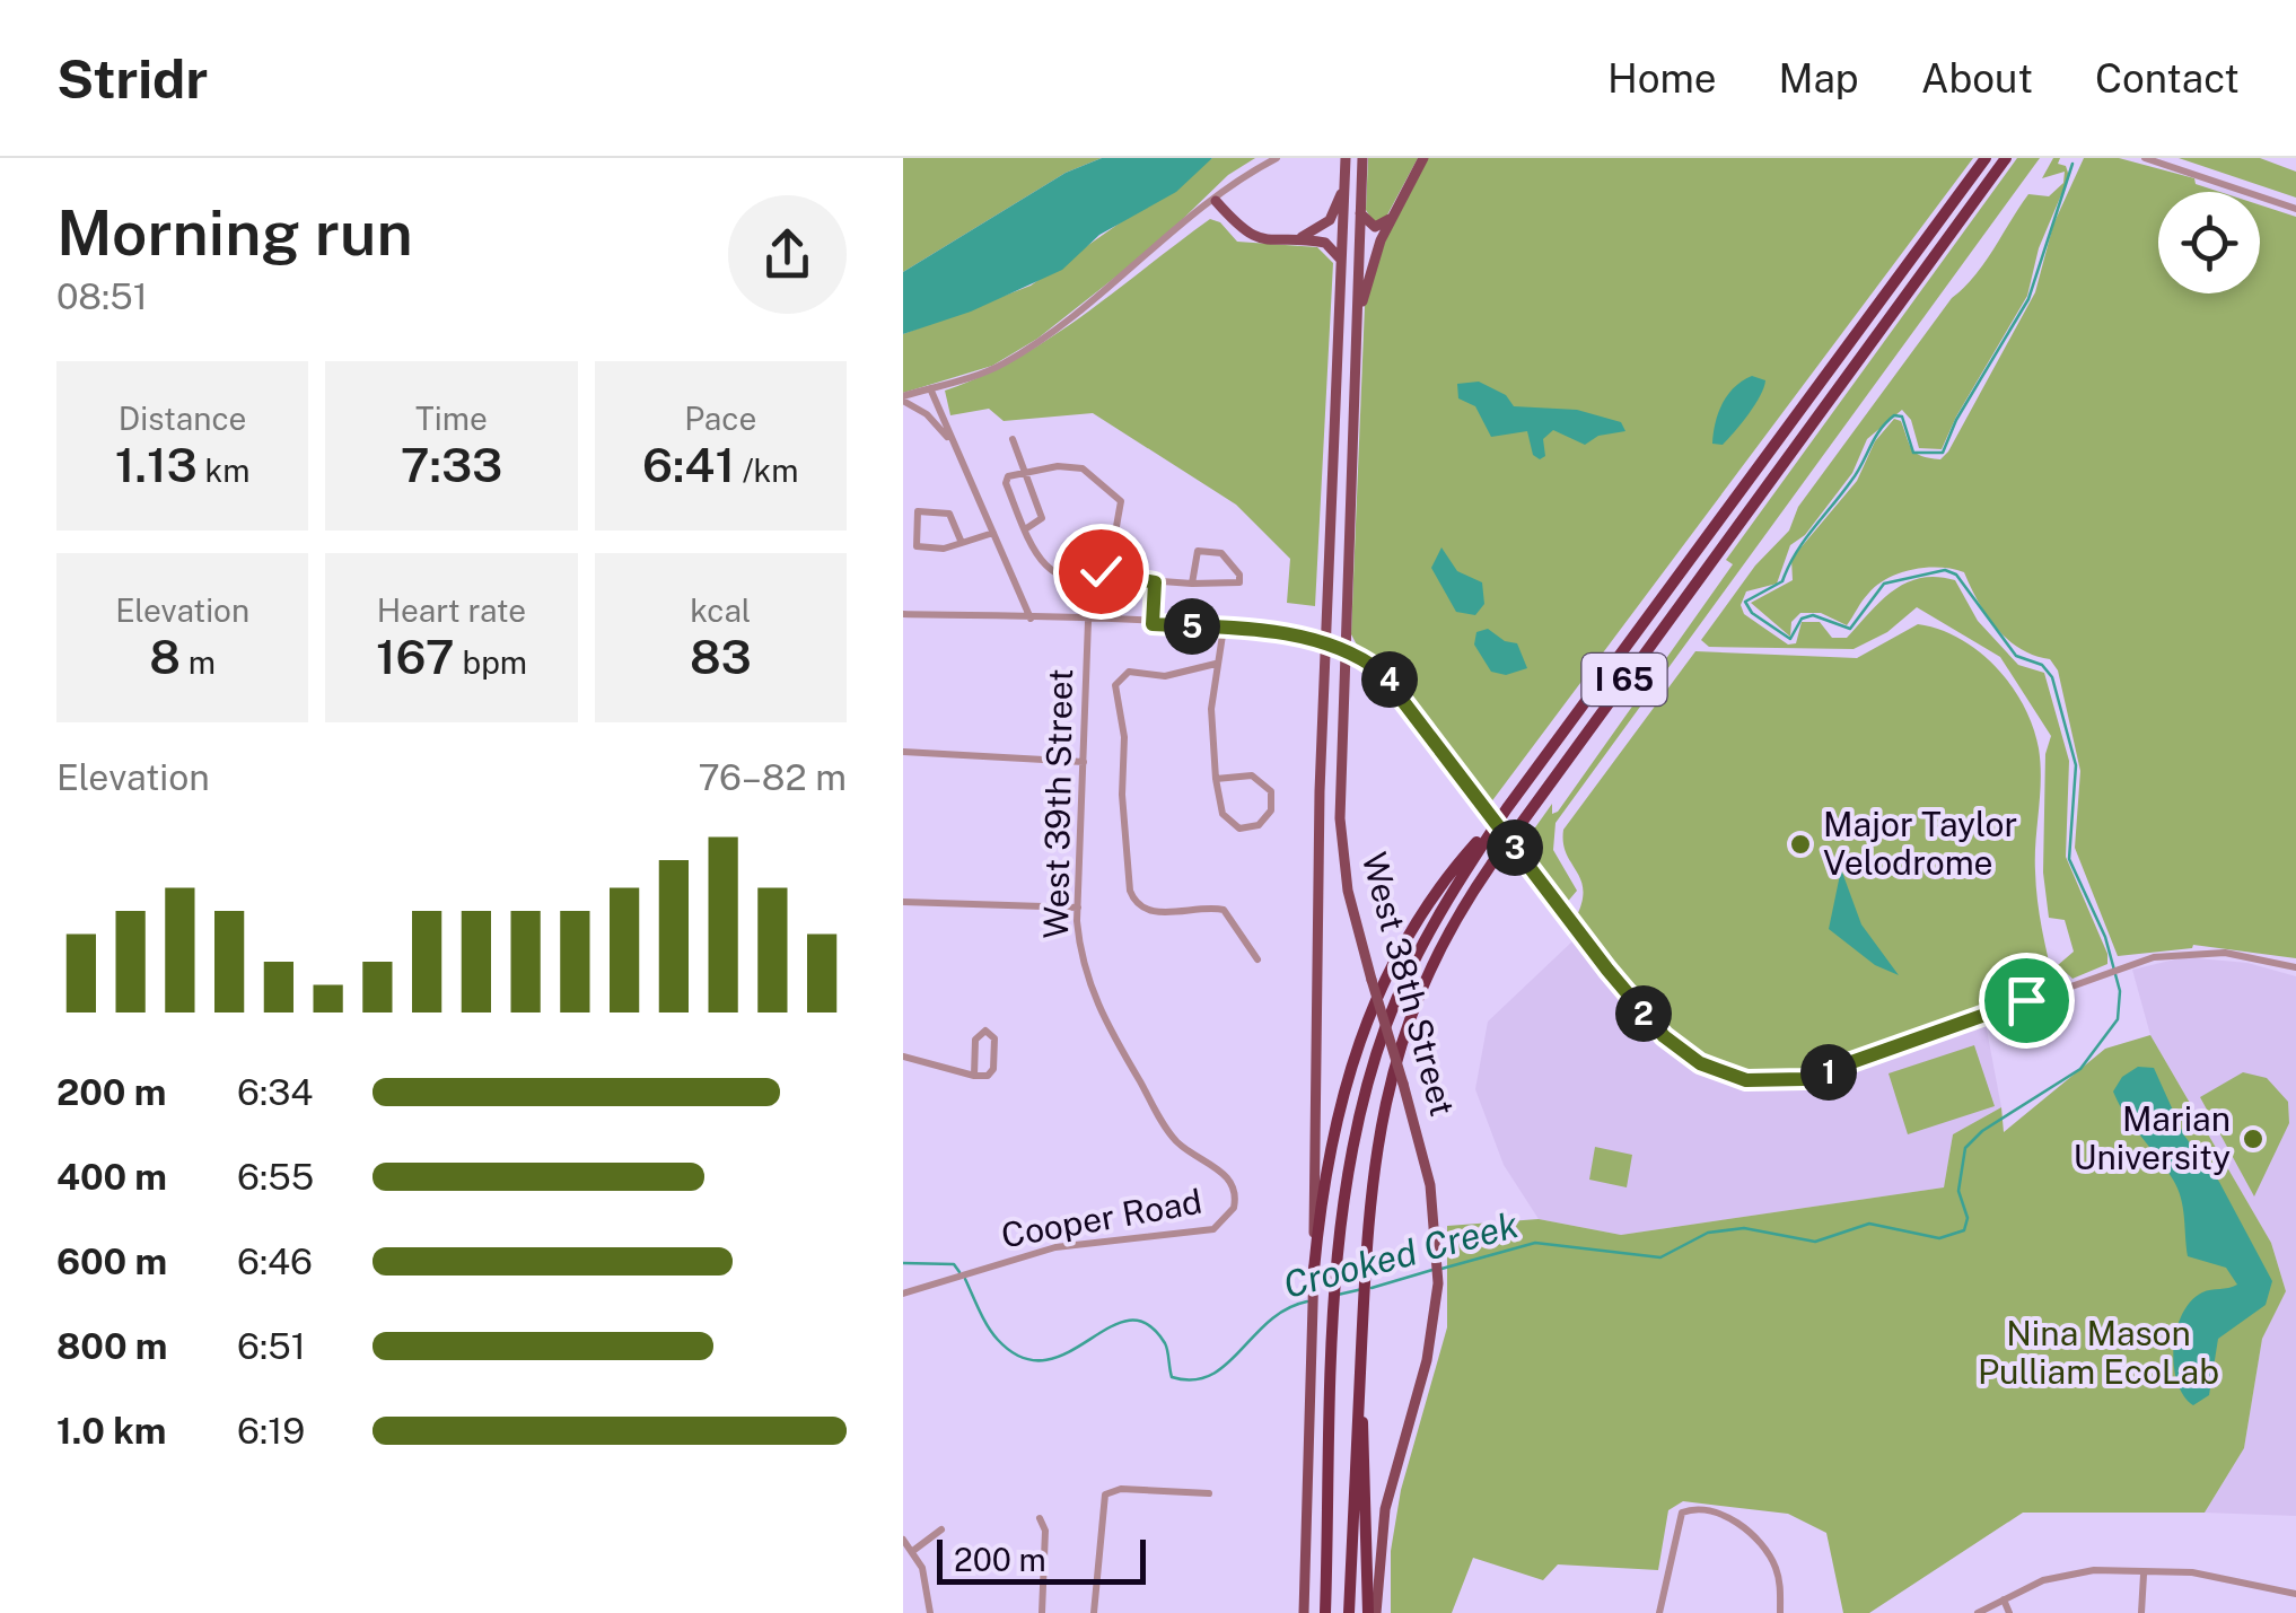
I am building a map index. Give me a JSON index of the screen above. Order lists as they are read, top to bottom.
{
  "streets": {
    "highway": ["I 65"],
    "main road": ["West 38th Street"],
    "street": ["West 39th Street", "Cooper Road"]
  },
  "crossings": [
    ["West 39th Street", "Cooper Road"]
  ],
  "water": ["Crooked Creek"],
  "parks": ["Nina Mason Pulliam EcoLab"],
  "places": ["Major Taylor Velodrome", "Marian University"],
  "scale_bar": "200 m",
  "page": {
    "header": "Stridr",
    "nav": [
      "Home",
      "Map",
      "About",
      "Contact"
    ],
    "heading": ["Morning run", "08:51"],
    "stats": [
      ["Distance", "1.13 km"],
      ["Time", "7:33"],
      ["Pace", "6:41 /km"],
      ["Elevation", "8 m"],
      ["Heart rate", "167 bpm"],
      ["kcal", "83"]
    ],
    "pins": [
      "5",
      "4",
      "3",
      "2",
      "1"
    ],
    "chart": ["Elevation", "76–82 m"],
    "list": [
      {
        "name": "200 m",
        "note": "6:34"
      },
      {
        "name": "400 m",
        "note": "6:55"
      },
      {
        "name": "600 m",
        "note": "6:46"
      },
      {
        "name": "800 m",
        "note": "6:51"
      },
      {
        "name": "1.0 km",
        "note": "6:19"
      }
    ],
    "scale": "200 m"
  }
}
